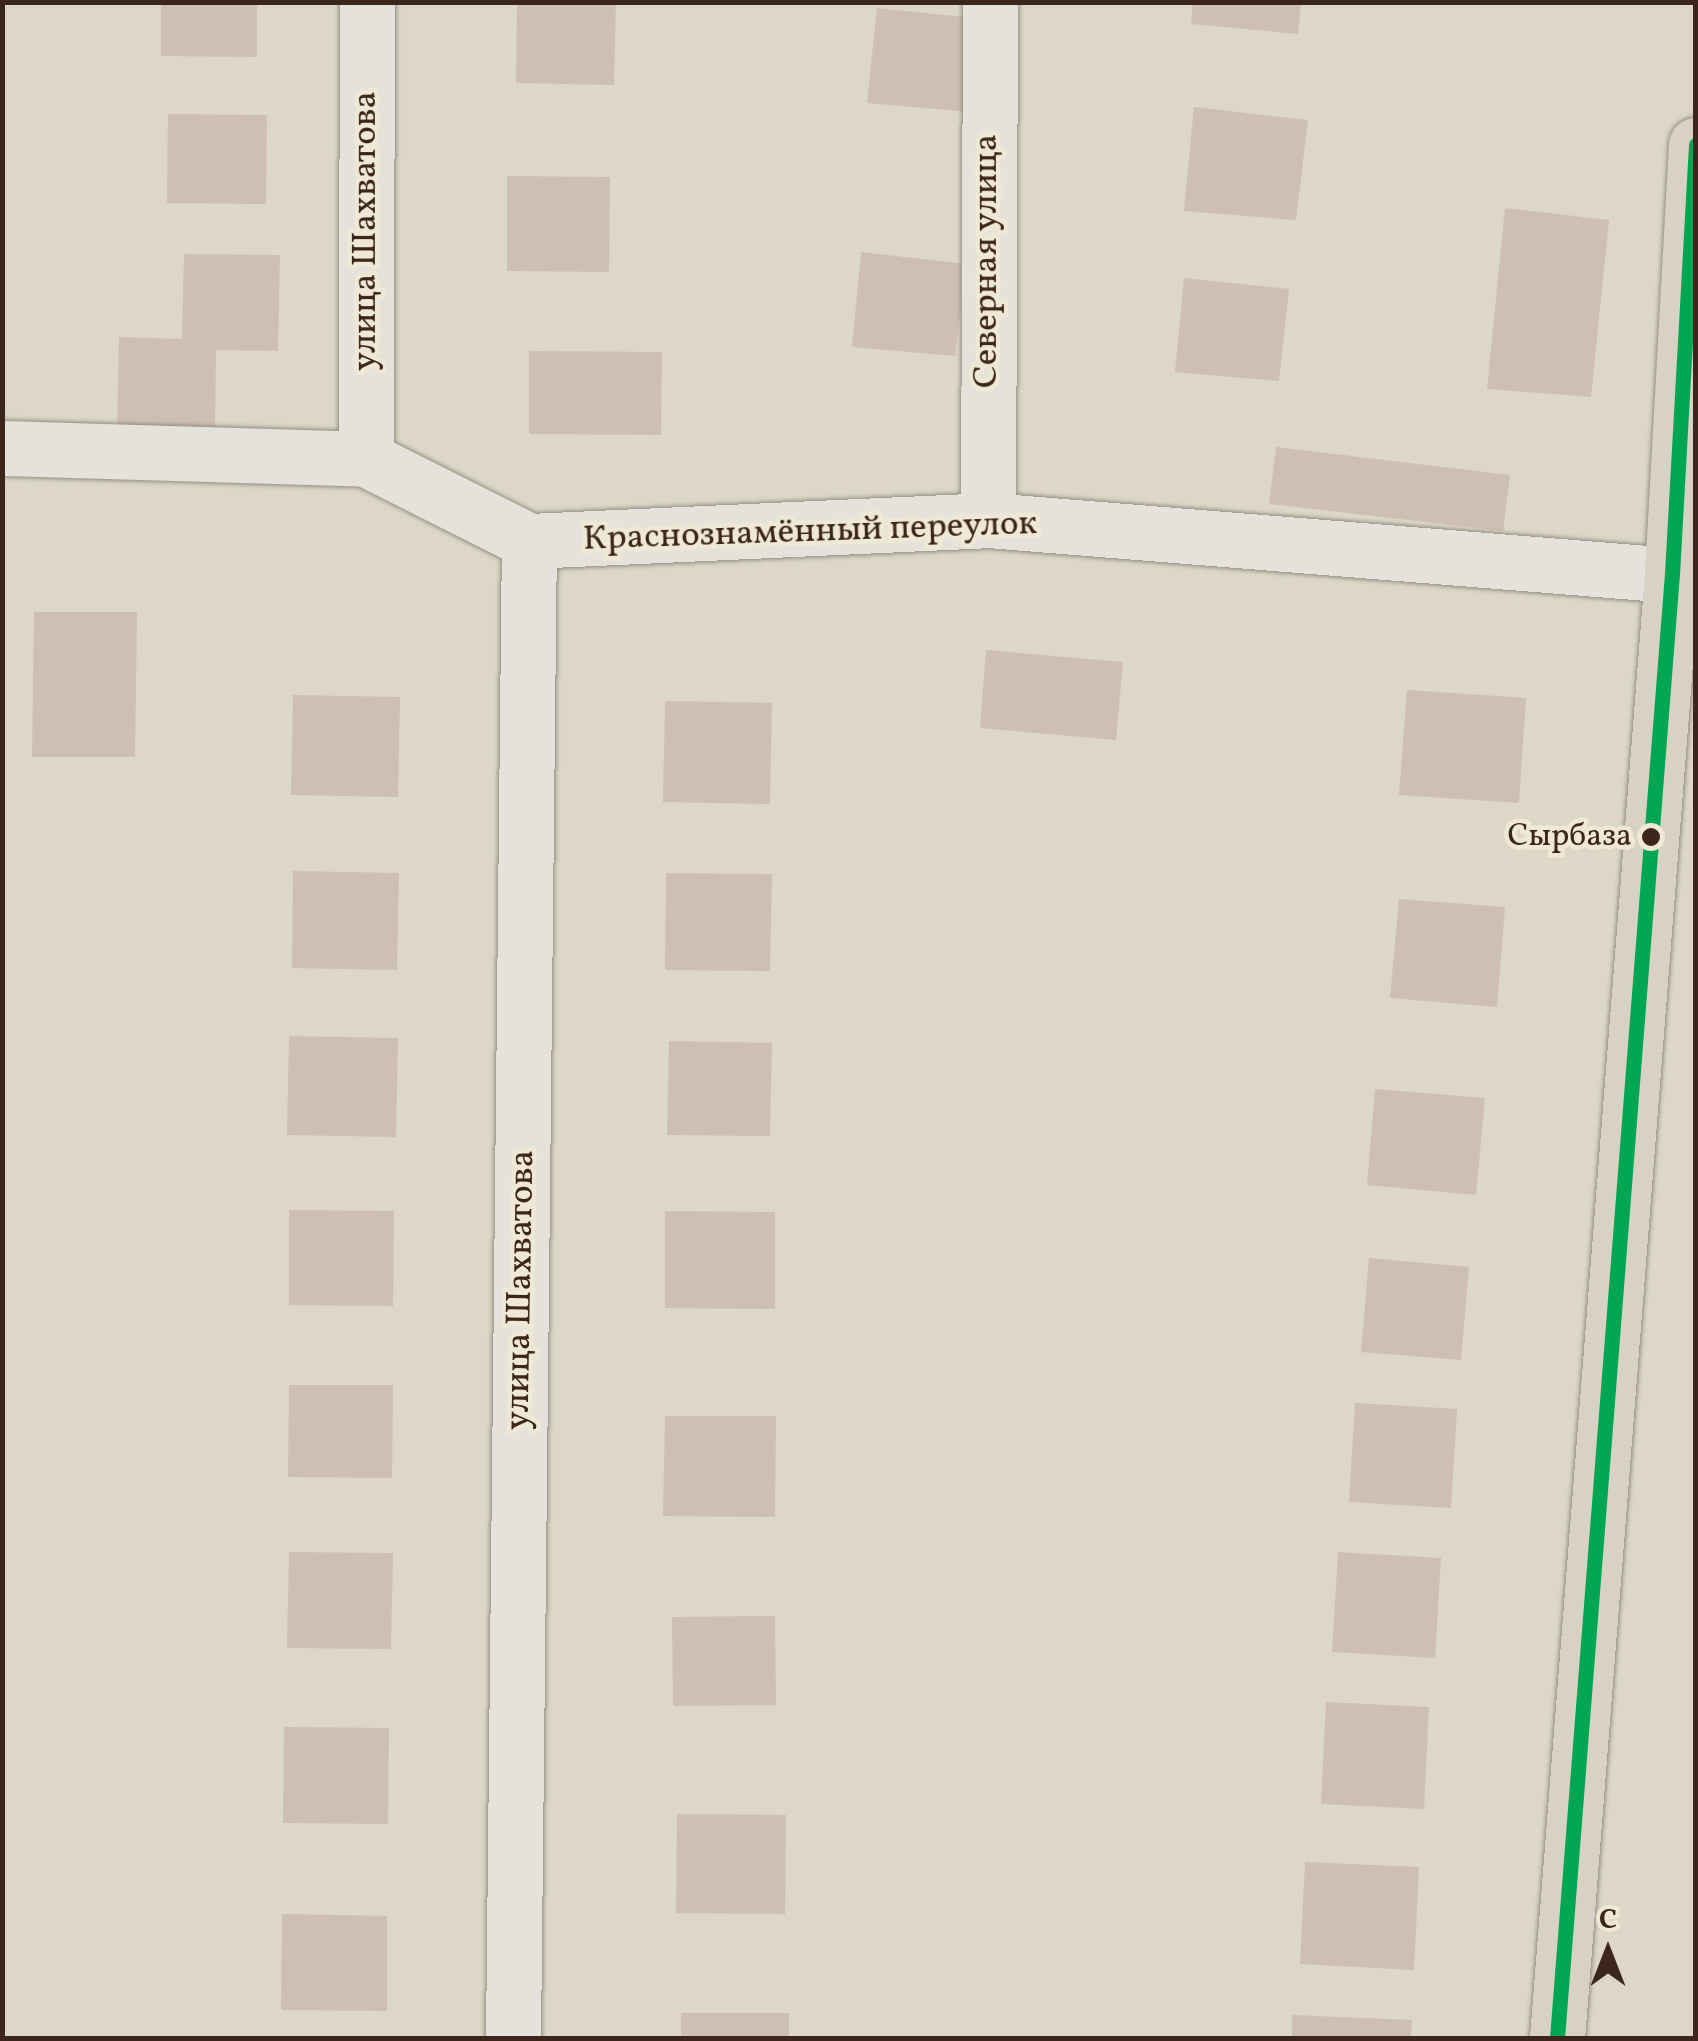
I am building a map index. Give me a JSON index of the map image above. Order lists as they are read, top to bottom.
{
  "streets": {
    "street": ["улица Шахватова", "Северная улица", "Краснознамённый переулок"]
  },
  "crossings": [
    ["улица Шахватова", "Краснознамённый переулок"],
    ["Северная улица", "Краснознамённый переулок"]
  ],
  "places": ["Сырбаза"],
  "north": "top"
}
